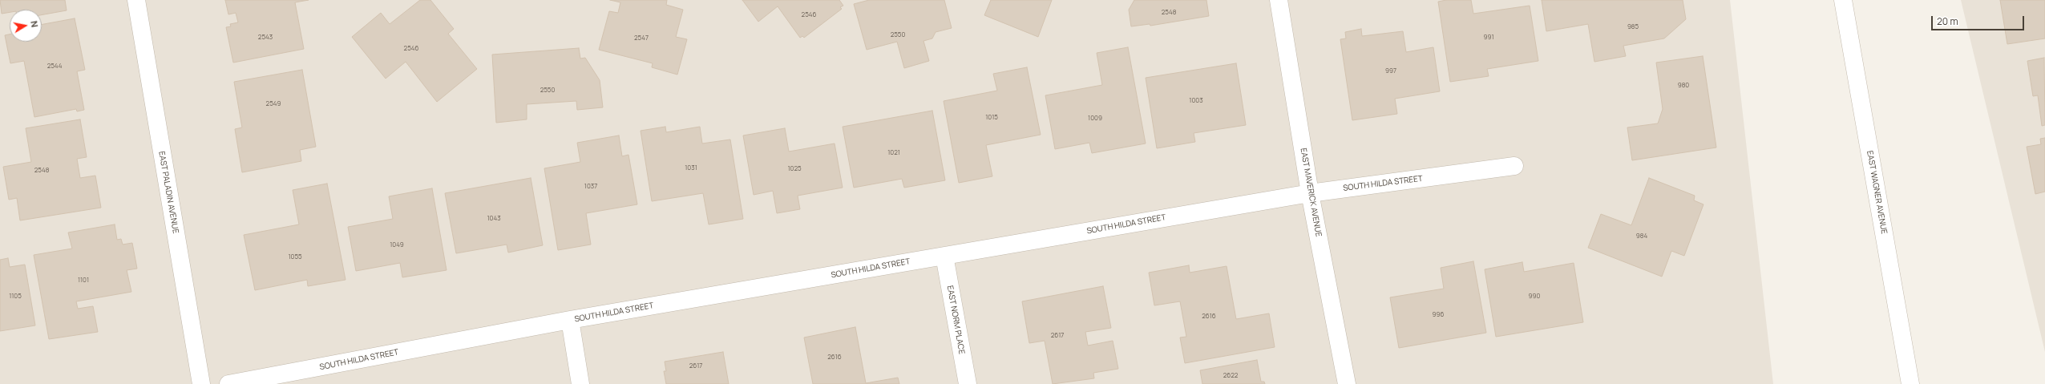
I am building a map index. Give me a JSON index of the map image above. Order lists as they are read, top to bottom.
{
  "streets": {
    "street": [
      "SOUTH HILDA STREET",
      "EAST PALADIN AVENUE",
      "EAST MAVERICK AVENUE",
      "EAST WAGNER AVENUE",
      "EAST NORM PLACE"
    ]
  },
  "crossings": [
    ["SOUTH HILDA STREET", "EAST MAVERICK AVENUE"],
    ["SOUTH HILDA STREET", "EAST NORM PLACE"]
  ],
  "house_numbers": [
    "2548",
    "2546",
    "985",
    "2550",
    "2543",
    "991",
    "2547",
    "2546",
    "2544",
    "997",
    "980",
    "2550",
    "1003",
    "2549",
    "1015",
    "1009",
    "1021",
    "1031",
    "1025",
    "2548",
    "1037",
    "1043",
    "984",
    "1049",
    "1055",
    "1101",
    "1105",
    "990",
    "996",
    "2616",
    "2617",
    "2616",
    "2617",
    "2622"
  ],
  "scale_bar": "20 m",
  "north": "right"
}
